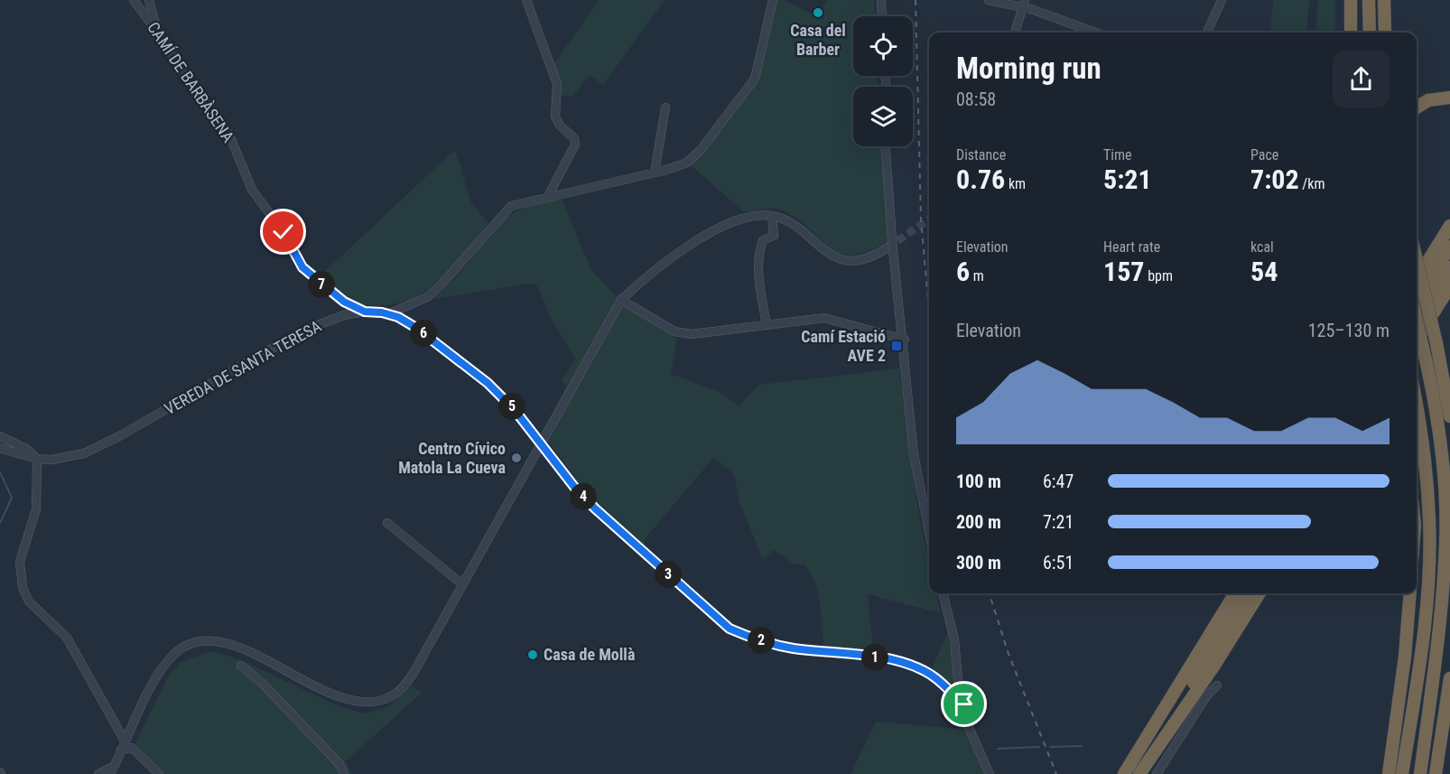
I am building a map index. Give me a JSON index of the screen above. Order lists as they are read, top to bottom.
{
  "streets": {
    "street": ["CAMÍ DE BARBÀSENA", "VEREDA DE SANTA TERESA"]
  },
  "crossings": [
    ["CAMÍ DE BARBÀSENA", "VEREDA DE SANTA TERESA"]
  ],
  "places": {
    "other": ["Casa del Barber", "Centro Cívico Matola La Cueva", "Casa de Mollà"],
    "transit": ["Camí Estació AVE 2"]
  },
  "page": {
    "heading": ["Morning run", "08:58"],
    "stats": [
      ["Distance", "0.76 km"],
      ["Time", "5:21"],
      ["Pace", "7:02 /km"],
      ["Elevation", "6 m"],
      ["Heart rate", "157 bpm"],
      ["kcal", "54"]
    ],
    "pins": [
      "7",
      "6",
      "5",
      "4",
      "3",
      "2",
      "1"
    ],
    "chart": ["Elevation", "125–130 m"],
    "list": [
      {
        "name": "100 m",
        "note": "6:47"
      },
      {
        "name": "200 m",
        "note": "7:21"
      },
      {
        "name": "300 m",
        "note": "6:51"
      }
    ]
  }
}
